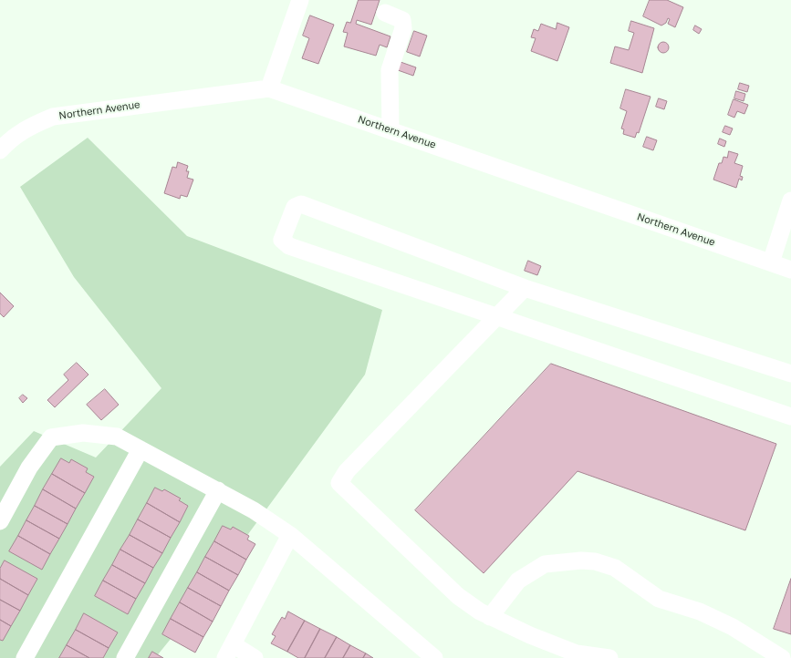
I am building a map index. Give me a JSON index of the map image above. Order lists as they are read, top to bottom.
{
  "streets": {
    "street": ["Northern Avenue"]
  }
}
